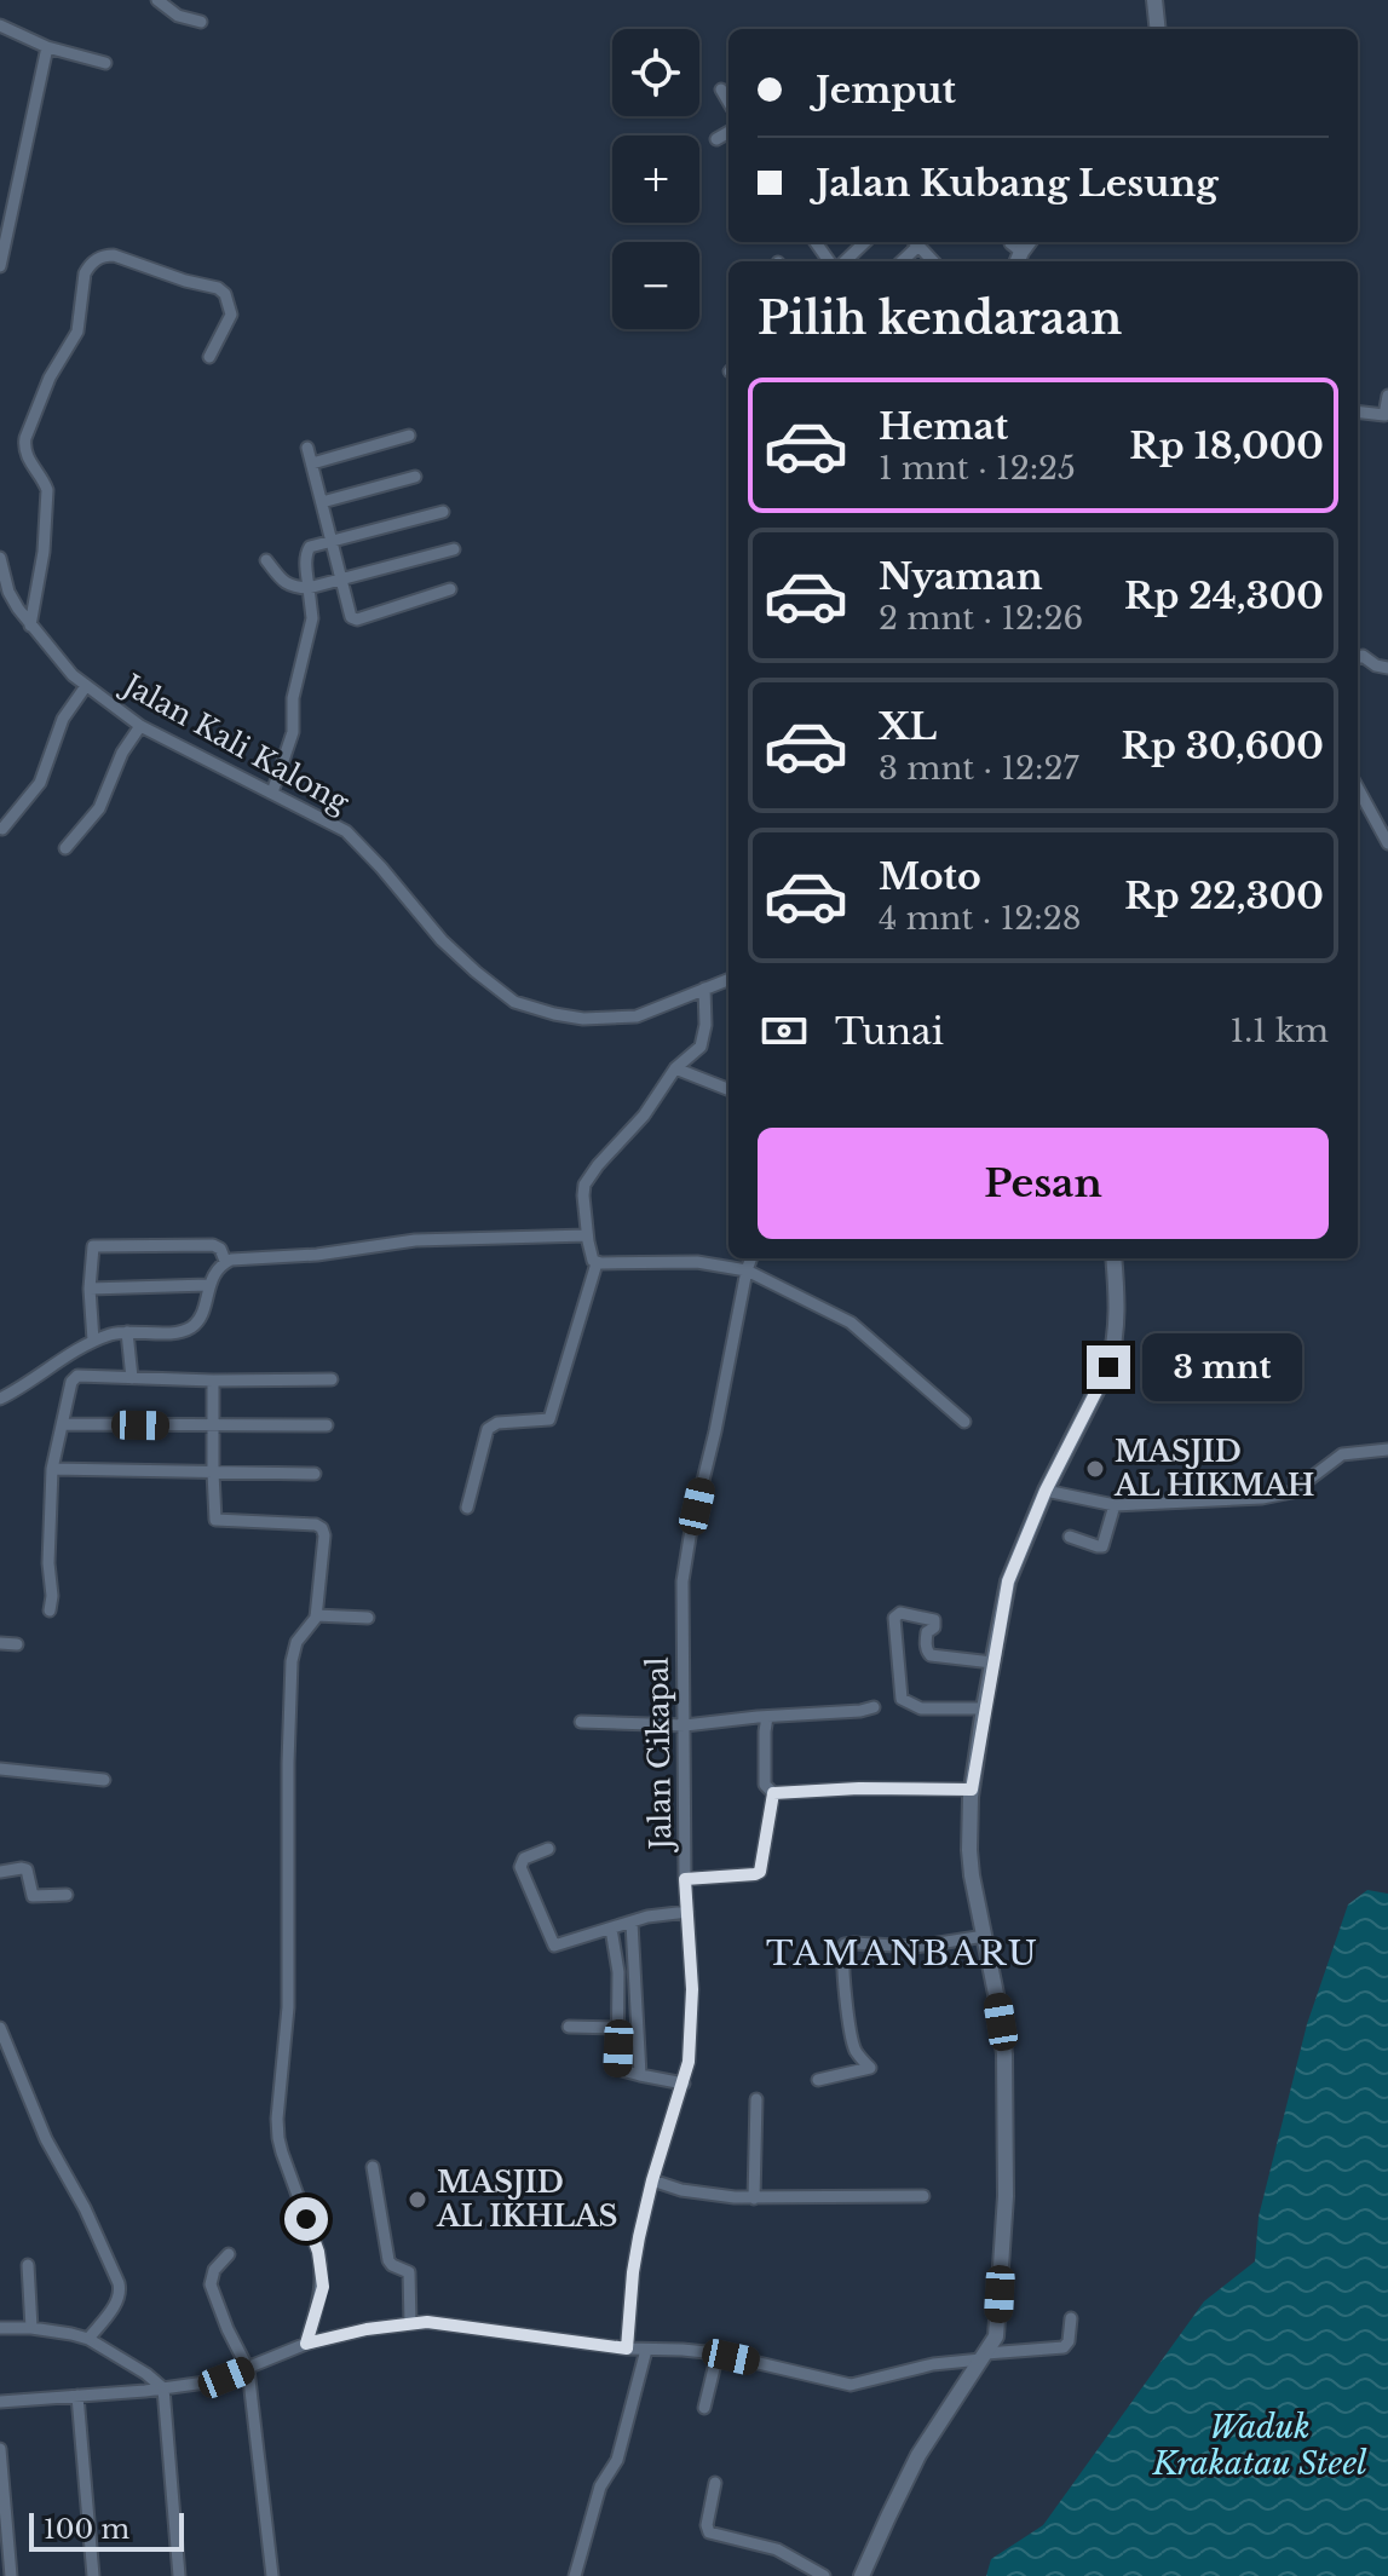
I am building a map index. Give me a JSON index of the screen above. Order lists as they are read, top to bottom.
{
  "streets": {
    "street": ["Jalan Kali Kalong", "Jalan Cikapal"]
  },
  "districts": ["TAMANBARU"],
  "water": ["Waduk Krakatau Steel"],
  "places": ["MASJID AL HIKMAH", "MASJID AL IKHLAS"],
  "scale_bar": "100 m",
  "page": {
    "map_buttons": ["+", "−"],
    "banner": ["Jemput", "Jalan Kubang Lesung"],
    "heading": "Pilih kendaraan",
    "list": [
      {
        "name": "Hemat",
        "note": "1 mnt · 12:25",
        "value": "Rp 18,000"
      },
      {
        "name": "Nyaman",
        "note": "2 mnt · 12:26",
        "value": "Rp 24,300"
      },
      {
        "name": "XL",
        "note": "3 mnt · 12:27",
        "value": "Rp 30,600"
      },
      {
        "name": "Moto",
        "note": "4 mnt · 12:28",
        "value": "Rp 22,300"
      }
    ],
    "pay": ["Tunai", "1.1 km"],
    "buttons": "Pesan",
    "bubble": "3 mnt",
    "scale": "100 m"
  }
}
